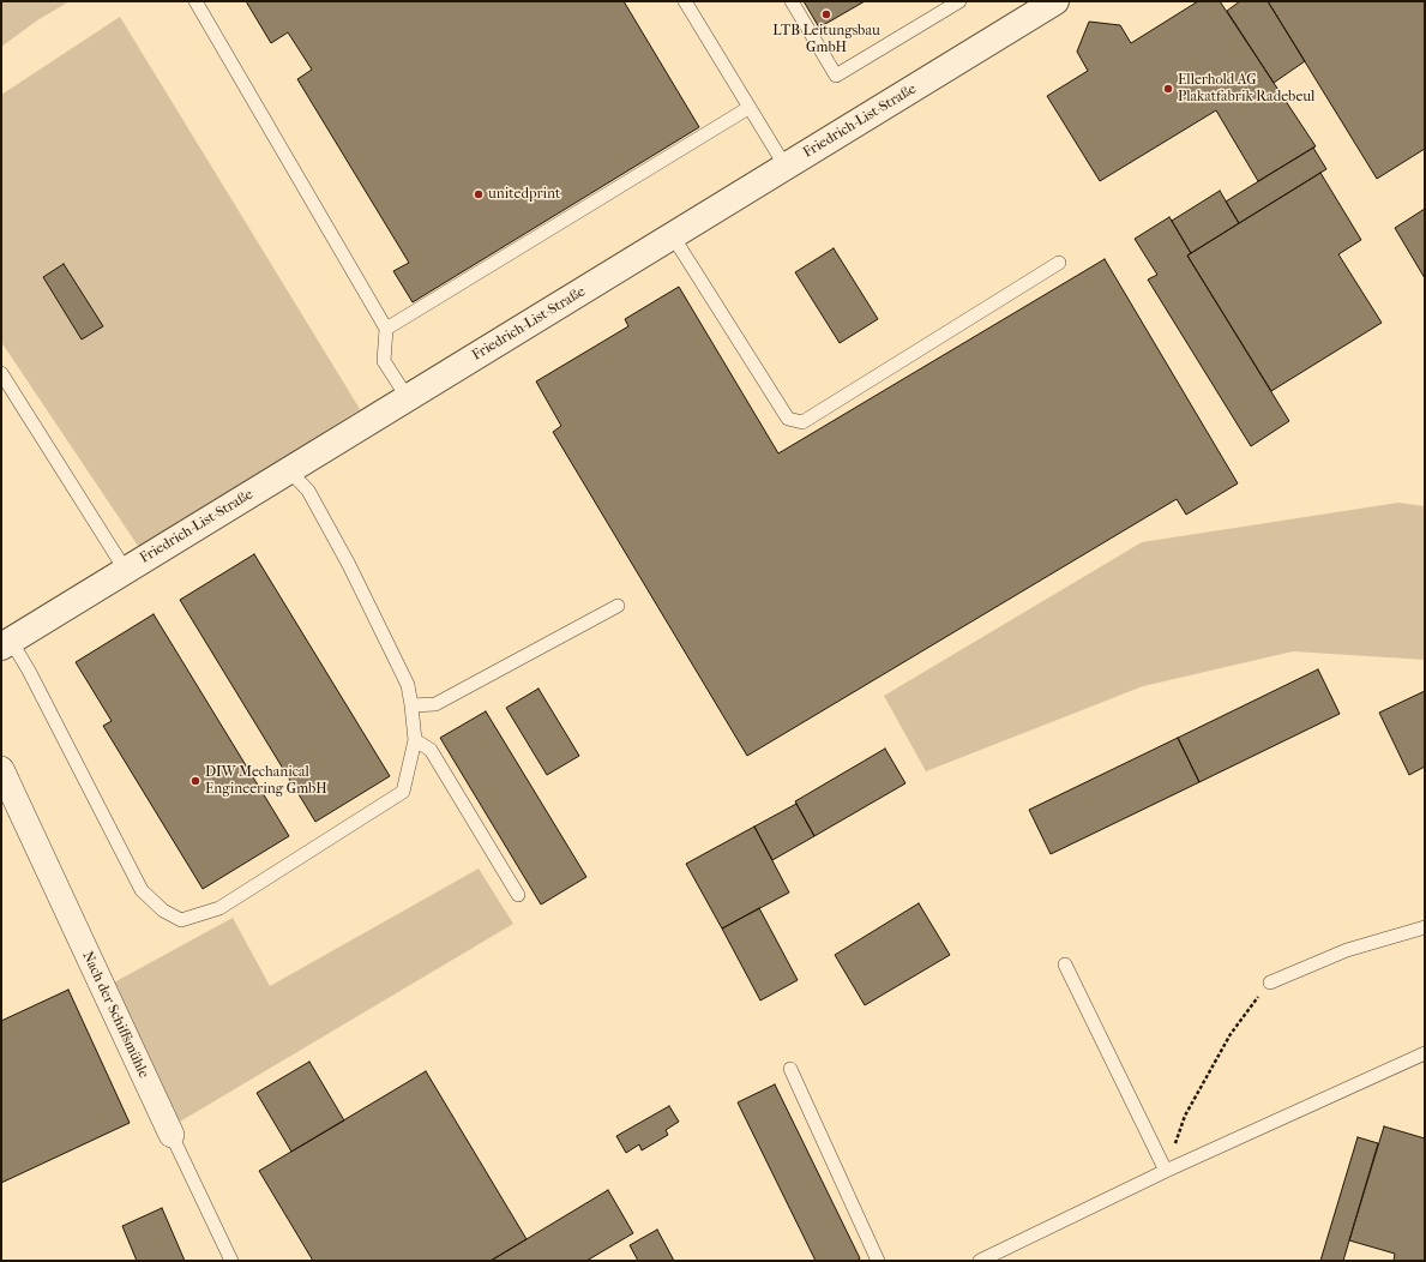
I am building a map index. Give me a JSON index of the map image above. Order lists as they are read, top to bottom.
{
  "streets": {
    "street": ["Friedrich-List-Straße", "Nach der Schiffsmühle"]
  },
  "places": [
    "LTB Leitungsbau GmbH",
    "Ellerhold AG Plakatfabrik Radebeul",
    "unitedprint",
    "DIW Mechanical Engineering GmbH"
  ]
}
